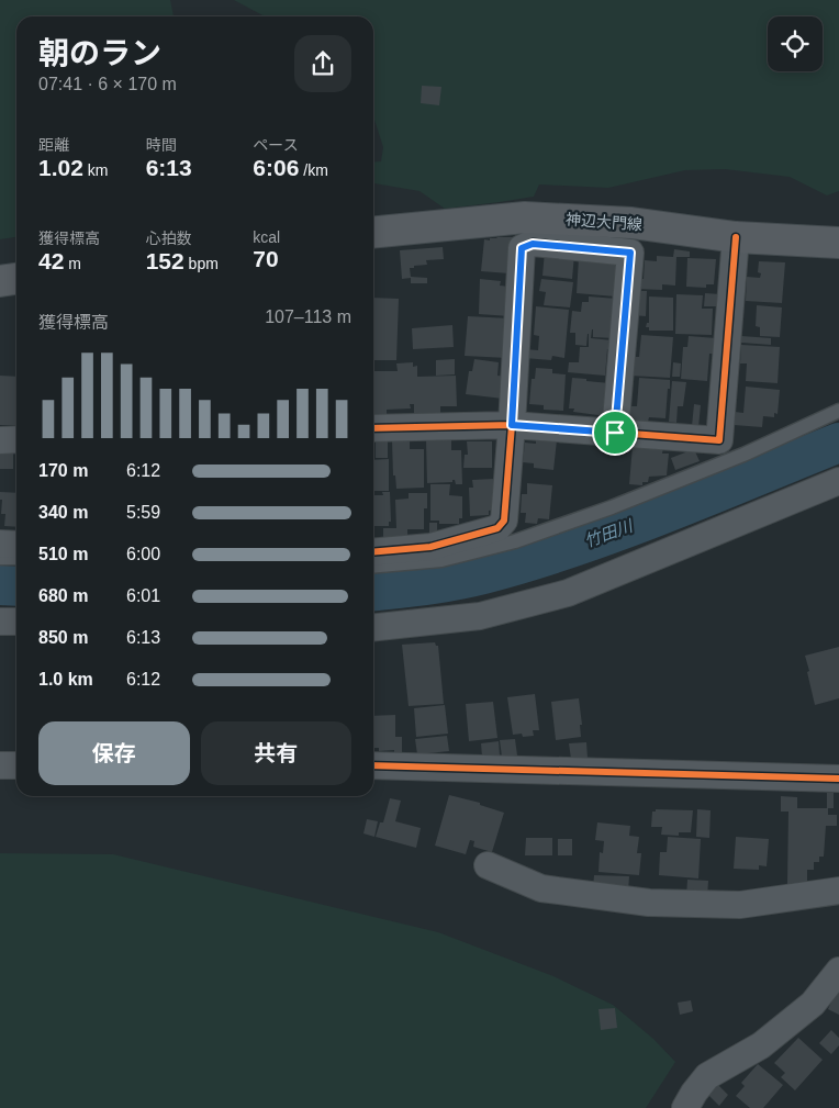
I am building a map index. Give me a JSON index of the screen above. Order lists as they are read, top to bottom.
{
  "streets": {
    "main road": ["神辺大門線"]
  },
  "water": ["竹田川"],
  "page": {
    "heading": ["朝のラン", "07:41 · 6 × 170 m"],
    "stats": [
      ["距離", "1.02 km"],
      ["時間", "6:13"],
      ["ペース", "6:06 /km"],
      ["獲得標高", "42 m"],
      ["心拍数", "152 bpm"],
      ["kcal", "70"]
    ],
    "chart": ["獲得標高", "107–113 m"],
    "list": [
      {
        "name": "170 m",
        "note": "6:12"
      },
      {
        "name": "340 m",
        "note": "5:59"
      },
      {
        "name": "510 m",
        "note": "6:00"
      },
      {
        "name": "680 m",
        "note": "6:01"
      },
      {
        "name": "850 m",
        "note": "6:13"
      },
      {
        "name": "1.0 km",
        "note": "6:12"
      }
    ],
    "buttons": ["保存", "共有"]
  }
}
